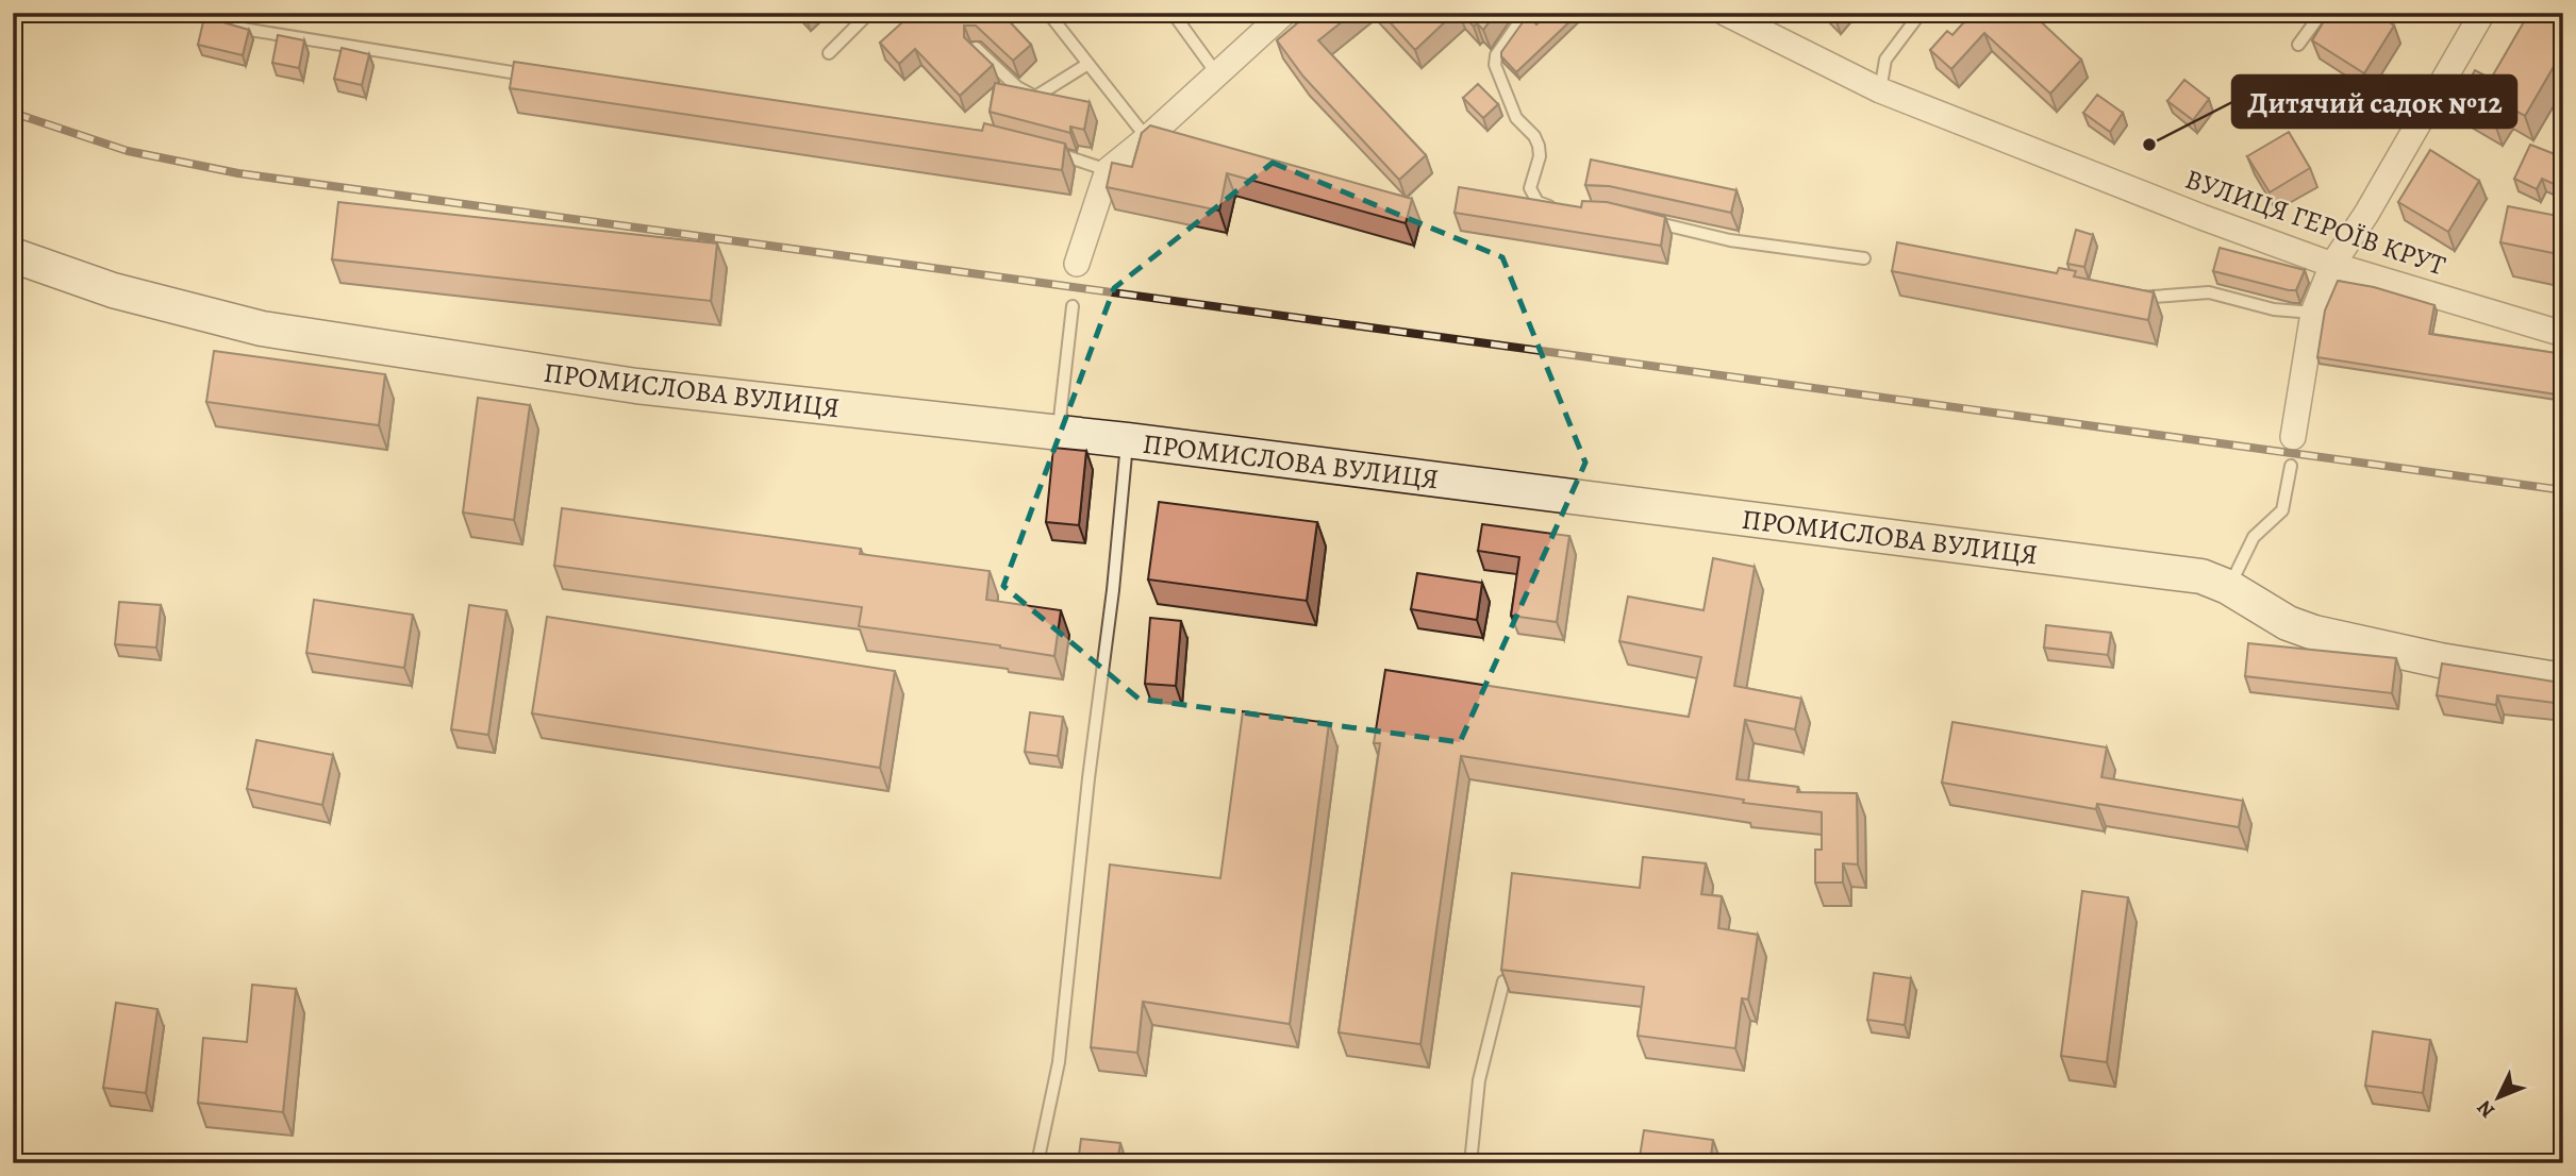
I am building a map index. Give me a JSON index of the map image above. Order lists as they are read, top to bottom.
{
  "streets": {
    "street": ["ВУЛИЦЯ ГЕРОЇВ КРУТ", "ПРОМИСЛОВА ВУЛИЦЯ"]
  },
  "places": ["Дитячий садок №12"],
  "north": "bottom left"
}
